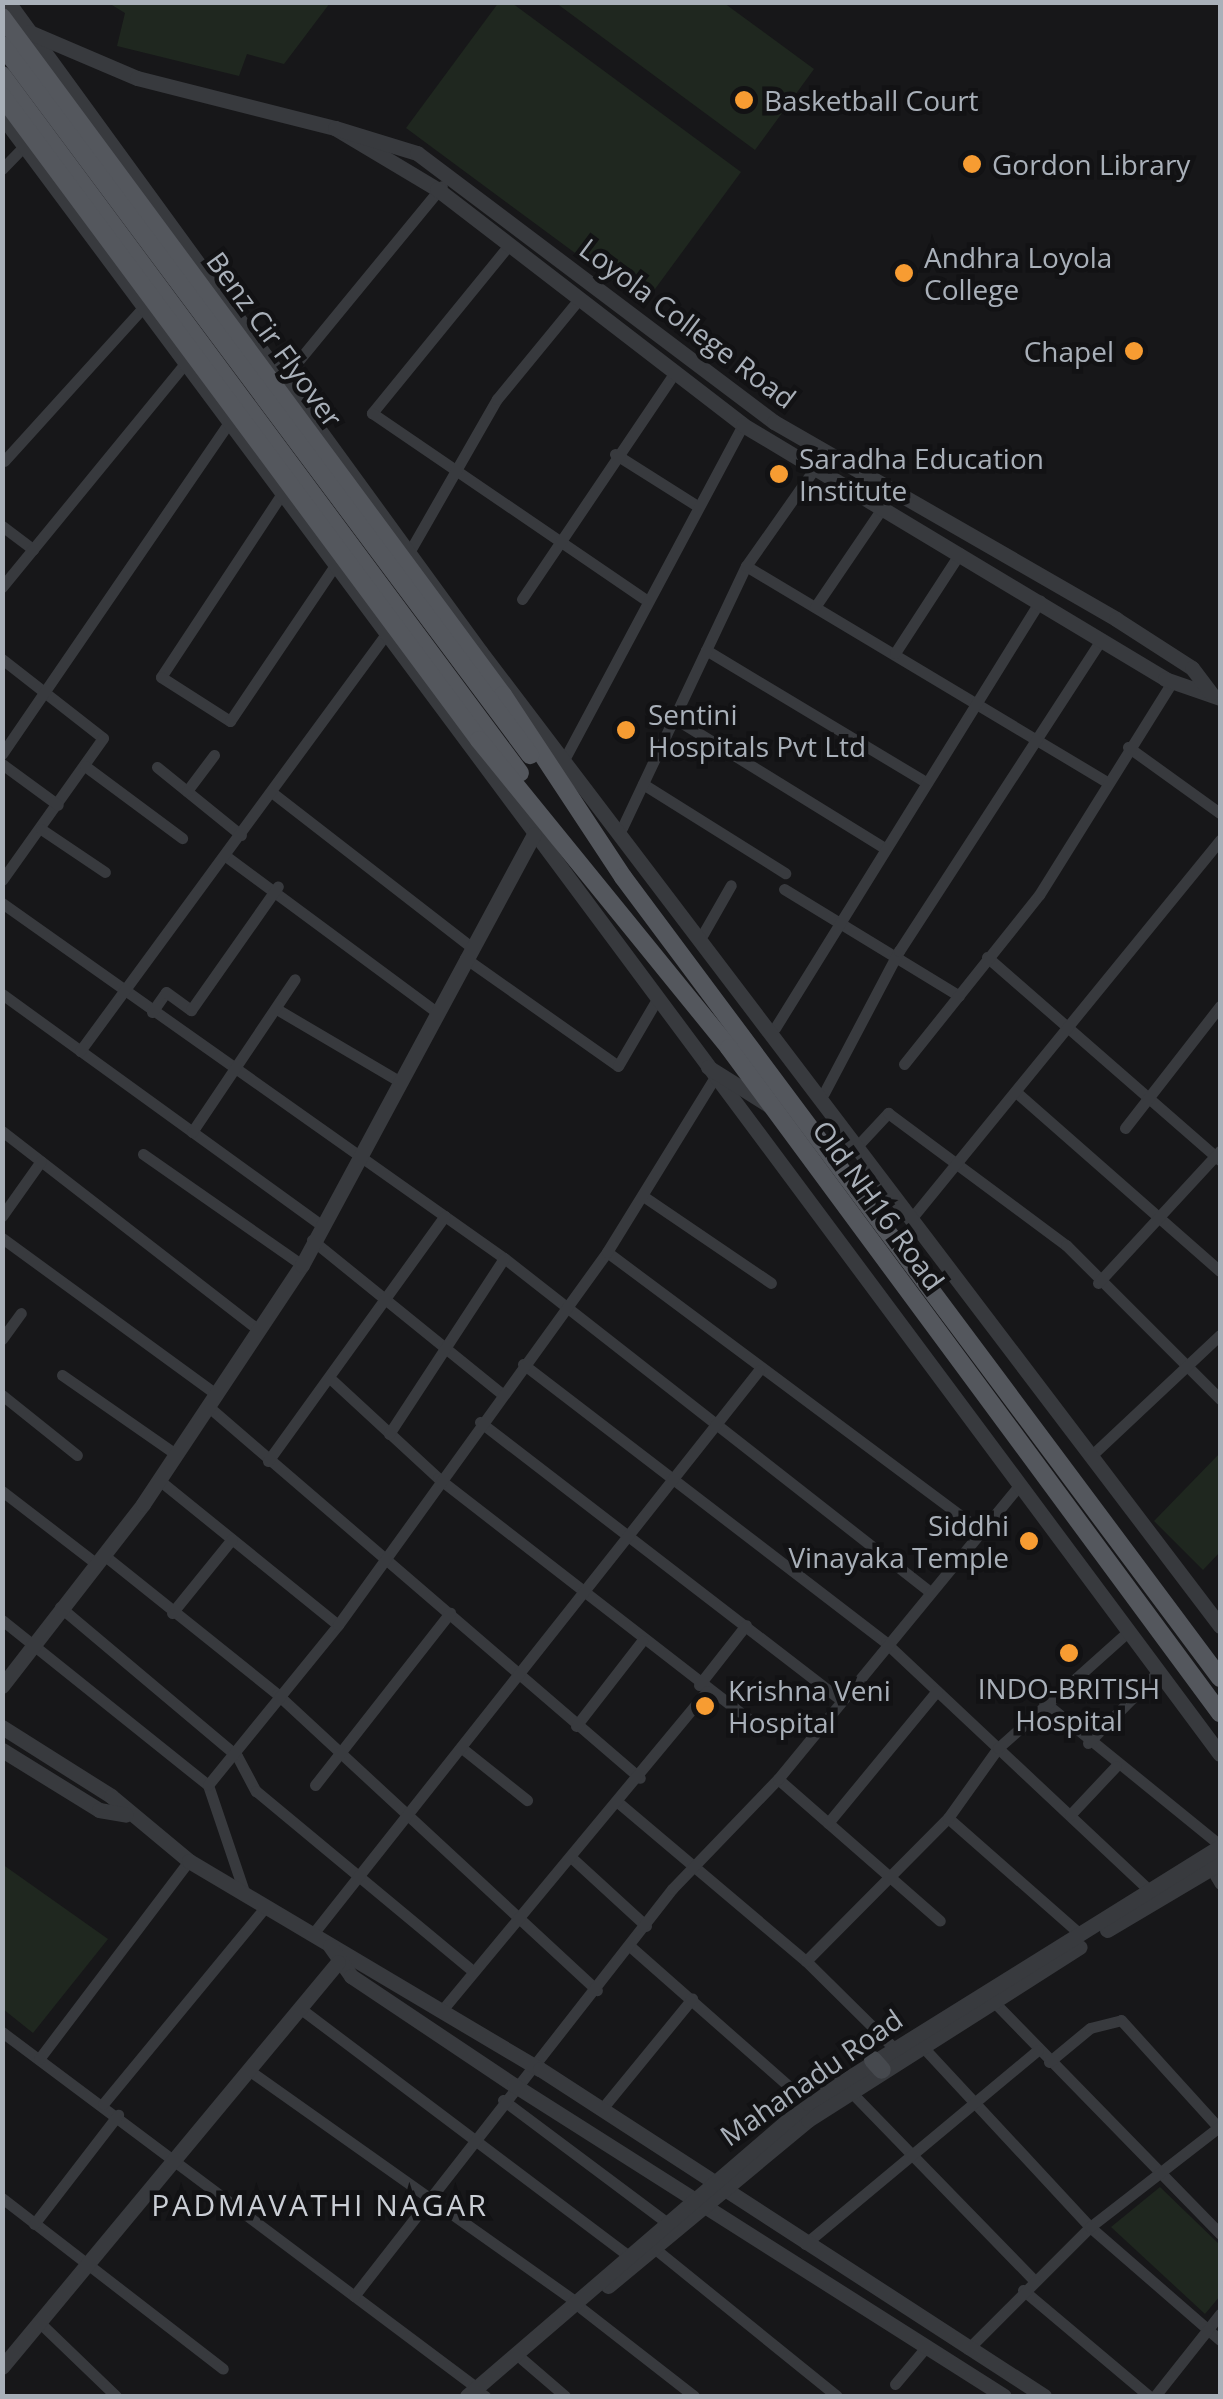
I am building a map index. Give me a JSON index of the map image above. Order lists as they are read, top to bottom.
{
  "streets": {
    "main road": ["Benz Cir Flyover", "Old NH16 Road"],
    "street": ["Loyola College Road", "Mahanadu Road"]
  },
  "crossings": [
    ["Benz Cir Flyover", "Old NH16 Road"]
  ],
  "districts": ["PADMAVATHI NAGAR"],
  "places": [
    "Basketball Court",
    "Gordon Library",
    "Andhra Loyola College",
    "Chapel",
    "Saradha Education Institute",
    "Sentini Hospitals Pvt Ltd",
    "Siddhi Vinayaka Temple",
    "INDO-BRITISH Hospital",
    "Krishna Veni Hospital"
  ]
}
